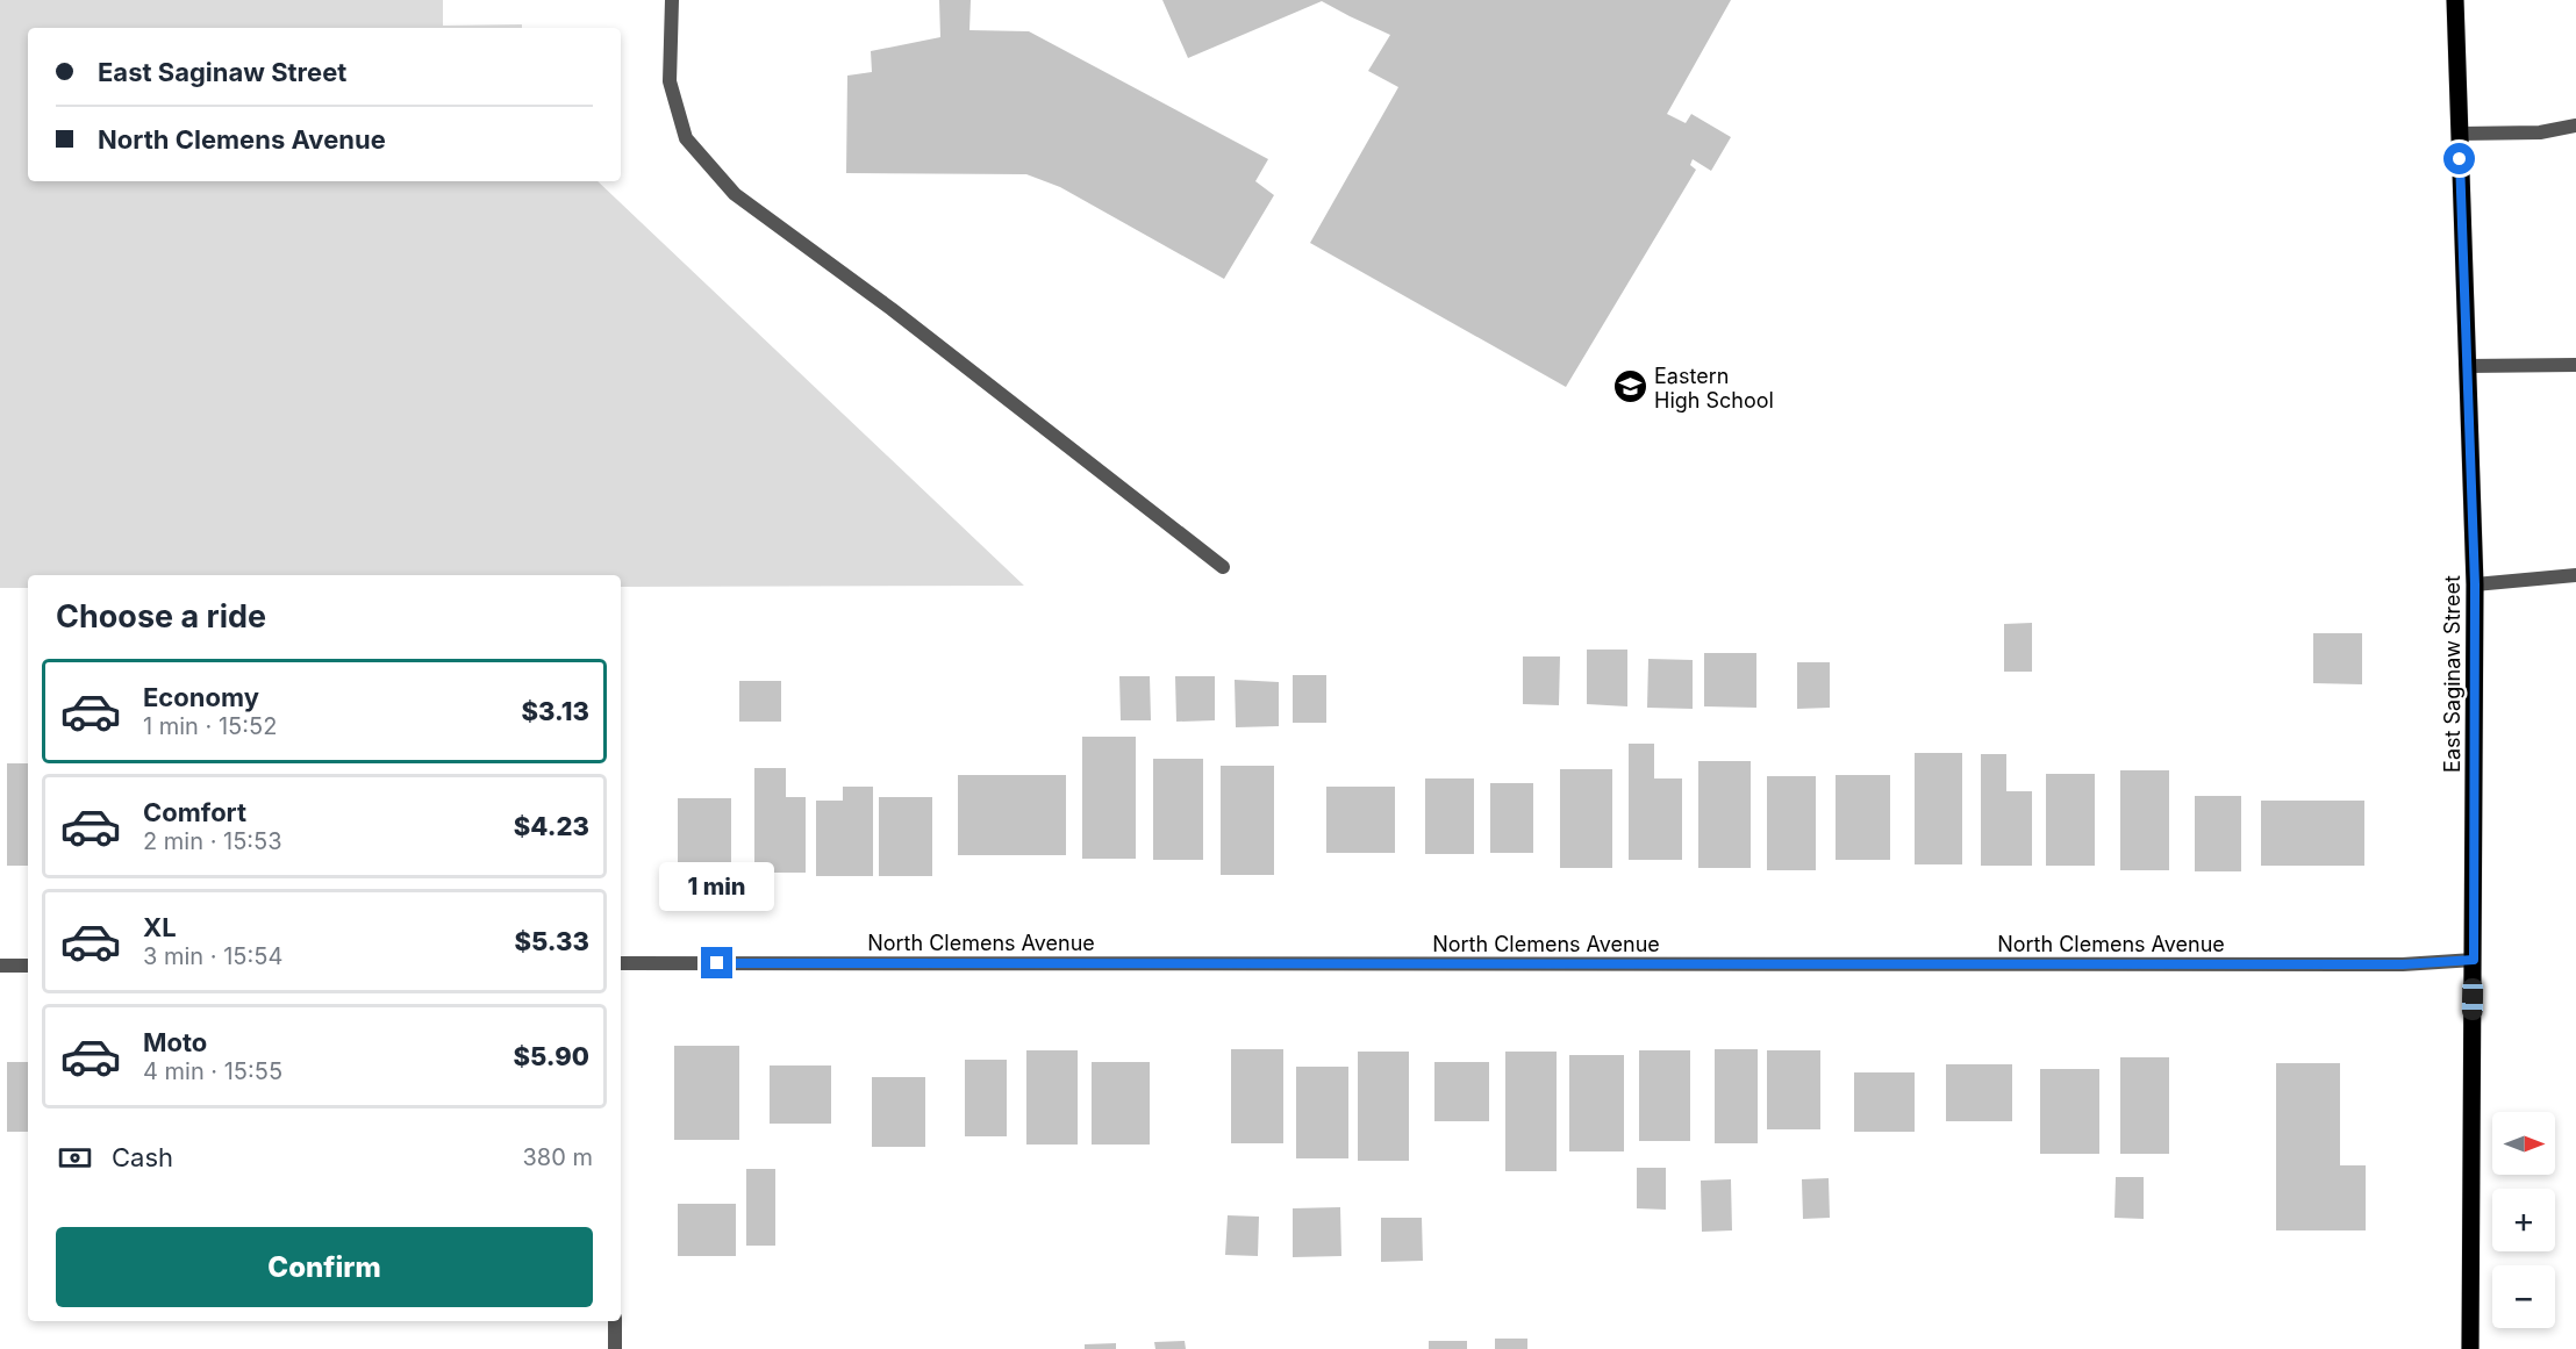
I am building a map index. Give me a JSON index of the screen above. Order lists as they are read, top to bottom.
{
  "streets": {
    "main road": ["East Saginaw Street"],
    "street": ["North Clemens Avenue"]
  },
  "crossings": [
    ["East Saginaw Street", "North Clemens Avenue"]
  ],
  "places": {
    "school or university": ["Eastern High School"]
  },
  "north": "right",
  "page": {
    "banner": ["East Saginaw Street", "North Clemens Avenue"],
    "heading": "Choose a ride",
    "list": [
      {
        "name": "Economy",
        "note": "1 min · 15:52",
        "value": "$3.13"
      },
      {
        "name": "Comfort",
        "note": "2 min · 15:53",
        "value": "$4.23"
      },
      {
        "name": "XL",
        "note": "3 min · 15:54",
        "value": "$5.33"
      },
      {
        "name": "Moto",
        "note": "4 min · 15:55",
        "value": "$5.90"
      }
    ],
    "bubble": "1 min",
    "map_buttons": ["+", "−"],
    "pay": ["Cash", "380 m"],
    "buttons": "Confirm"
  }
}
